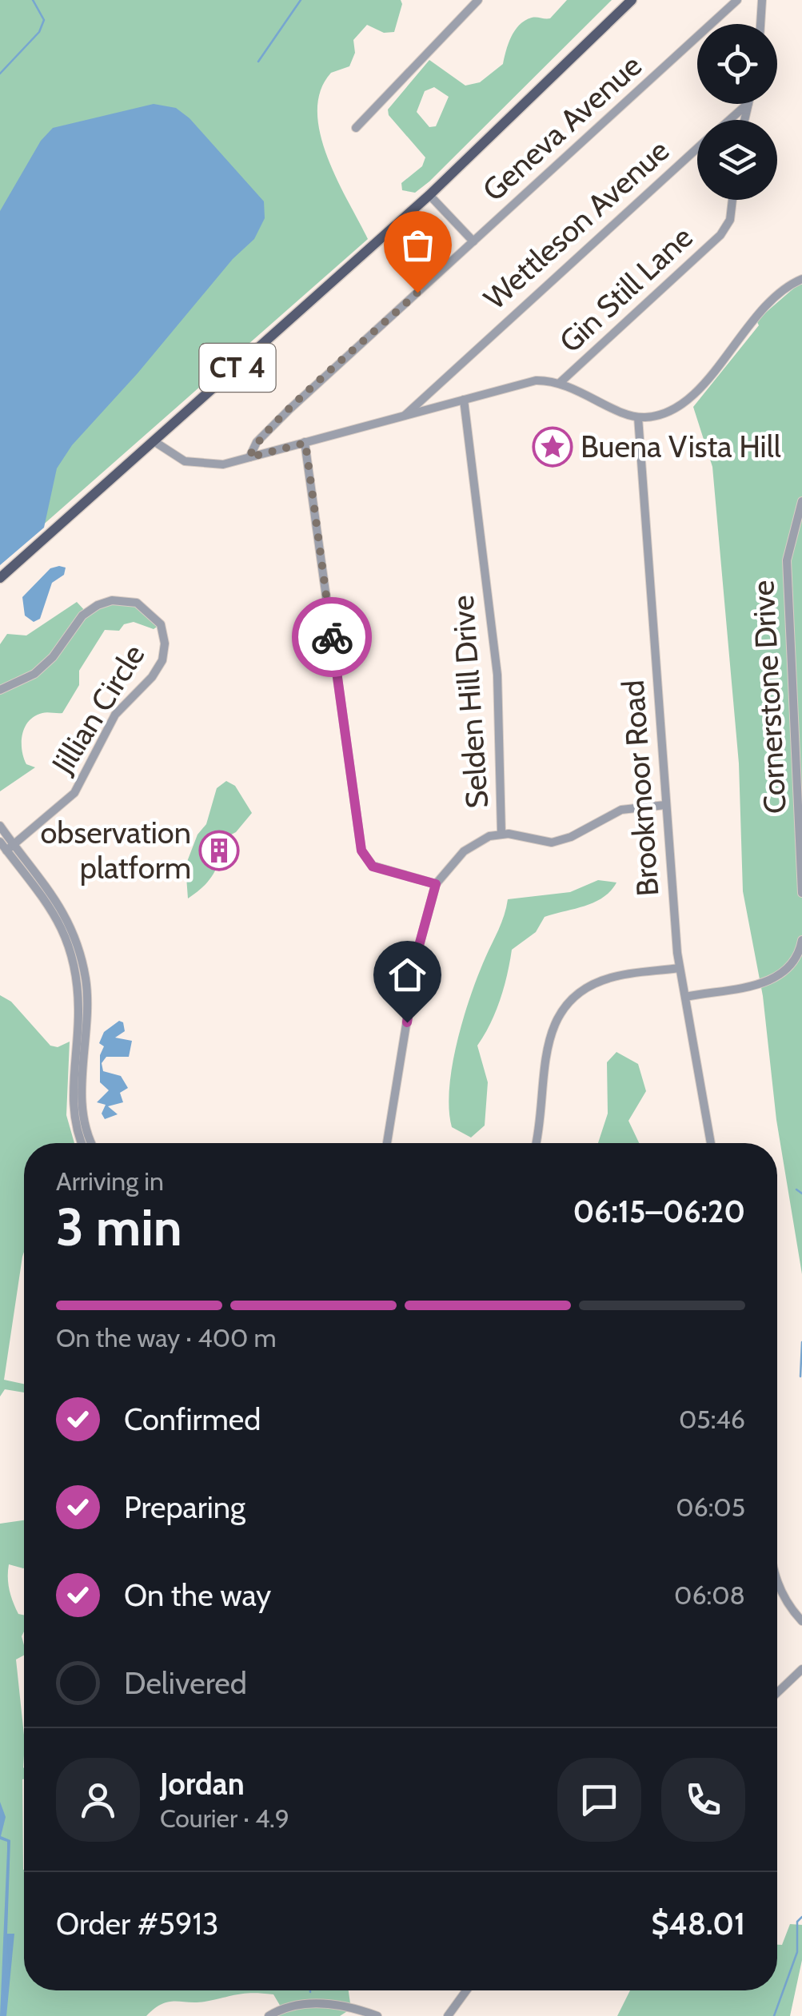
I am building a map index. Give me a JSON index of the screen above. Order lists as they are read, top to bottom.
{
  "streets": {
    "main road": ["CT 4"],
    "street": [
      "Geneva Avenue",
      "Wettleson Avenue",
      "Gin Still Lane",
      "Cornerstone Drive",
      "Selden Hill Drive",
      "Jillian Circle",
      "Brookmoor Road"
    ]
  },
  "places": {
    "place": ["Buena Vista Hill"],
    "building": ["observation platform"]
  },
  "page": {
    "heading": ["3 min", "Arriving in", "06:15–06:20"],
    "panel": [
      "Jordan",
      "Courier · 4.9",
      "Order #5913",
      "$48.01"
    ],
    "bar": "On the way · 400 m",
    "list": [
      ["Confirmed", "05:46"],
      ["Preparing", "06:05"],
      ["On the way", "06:08"],
      "Delivered"
    ]
  }
}
